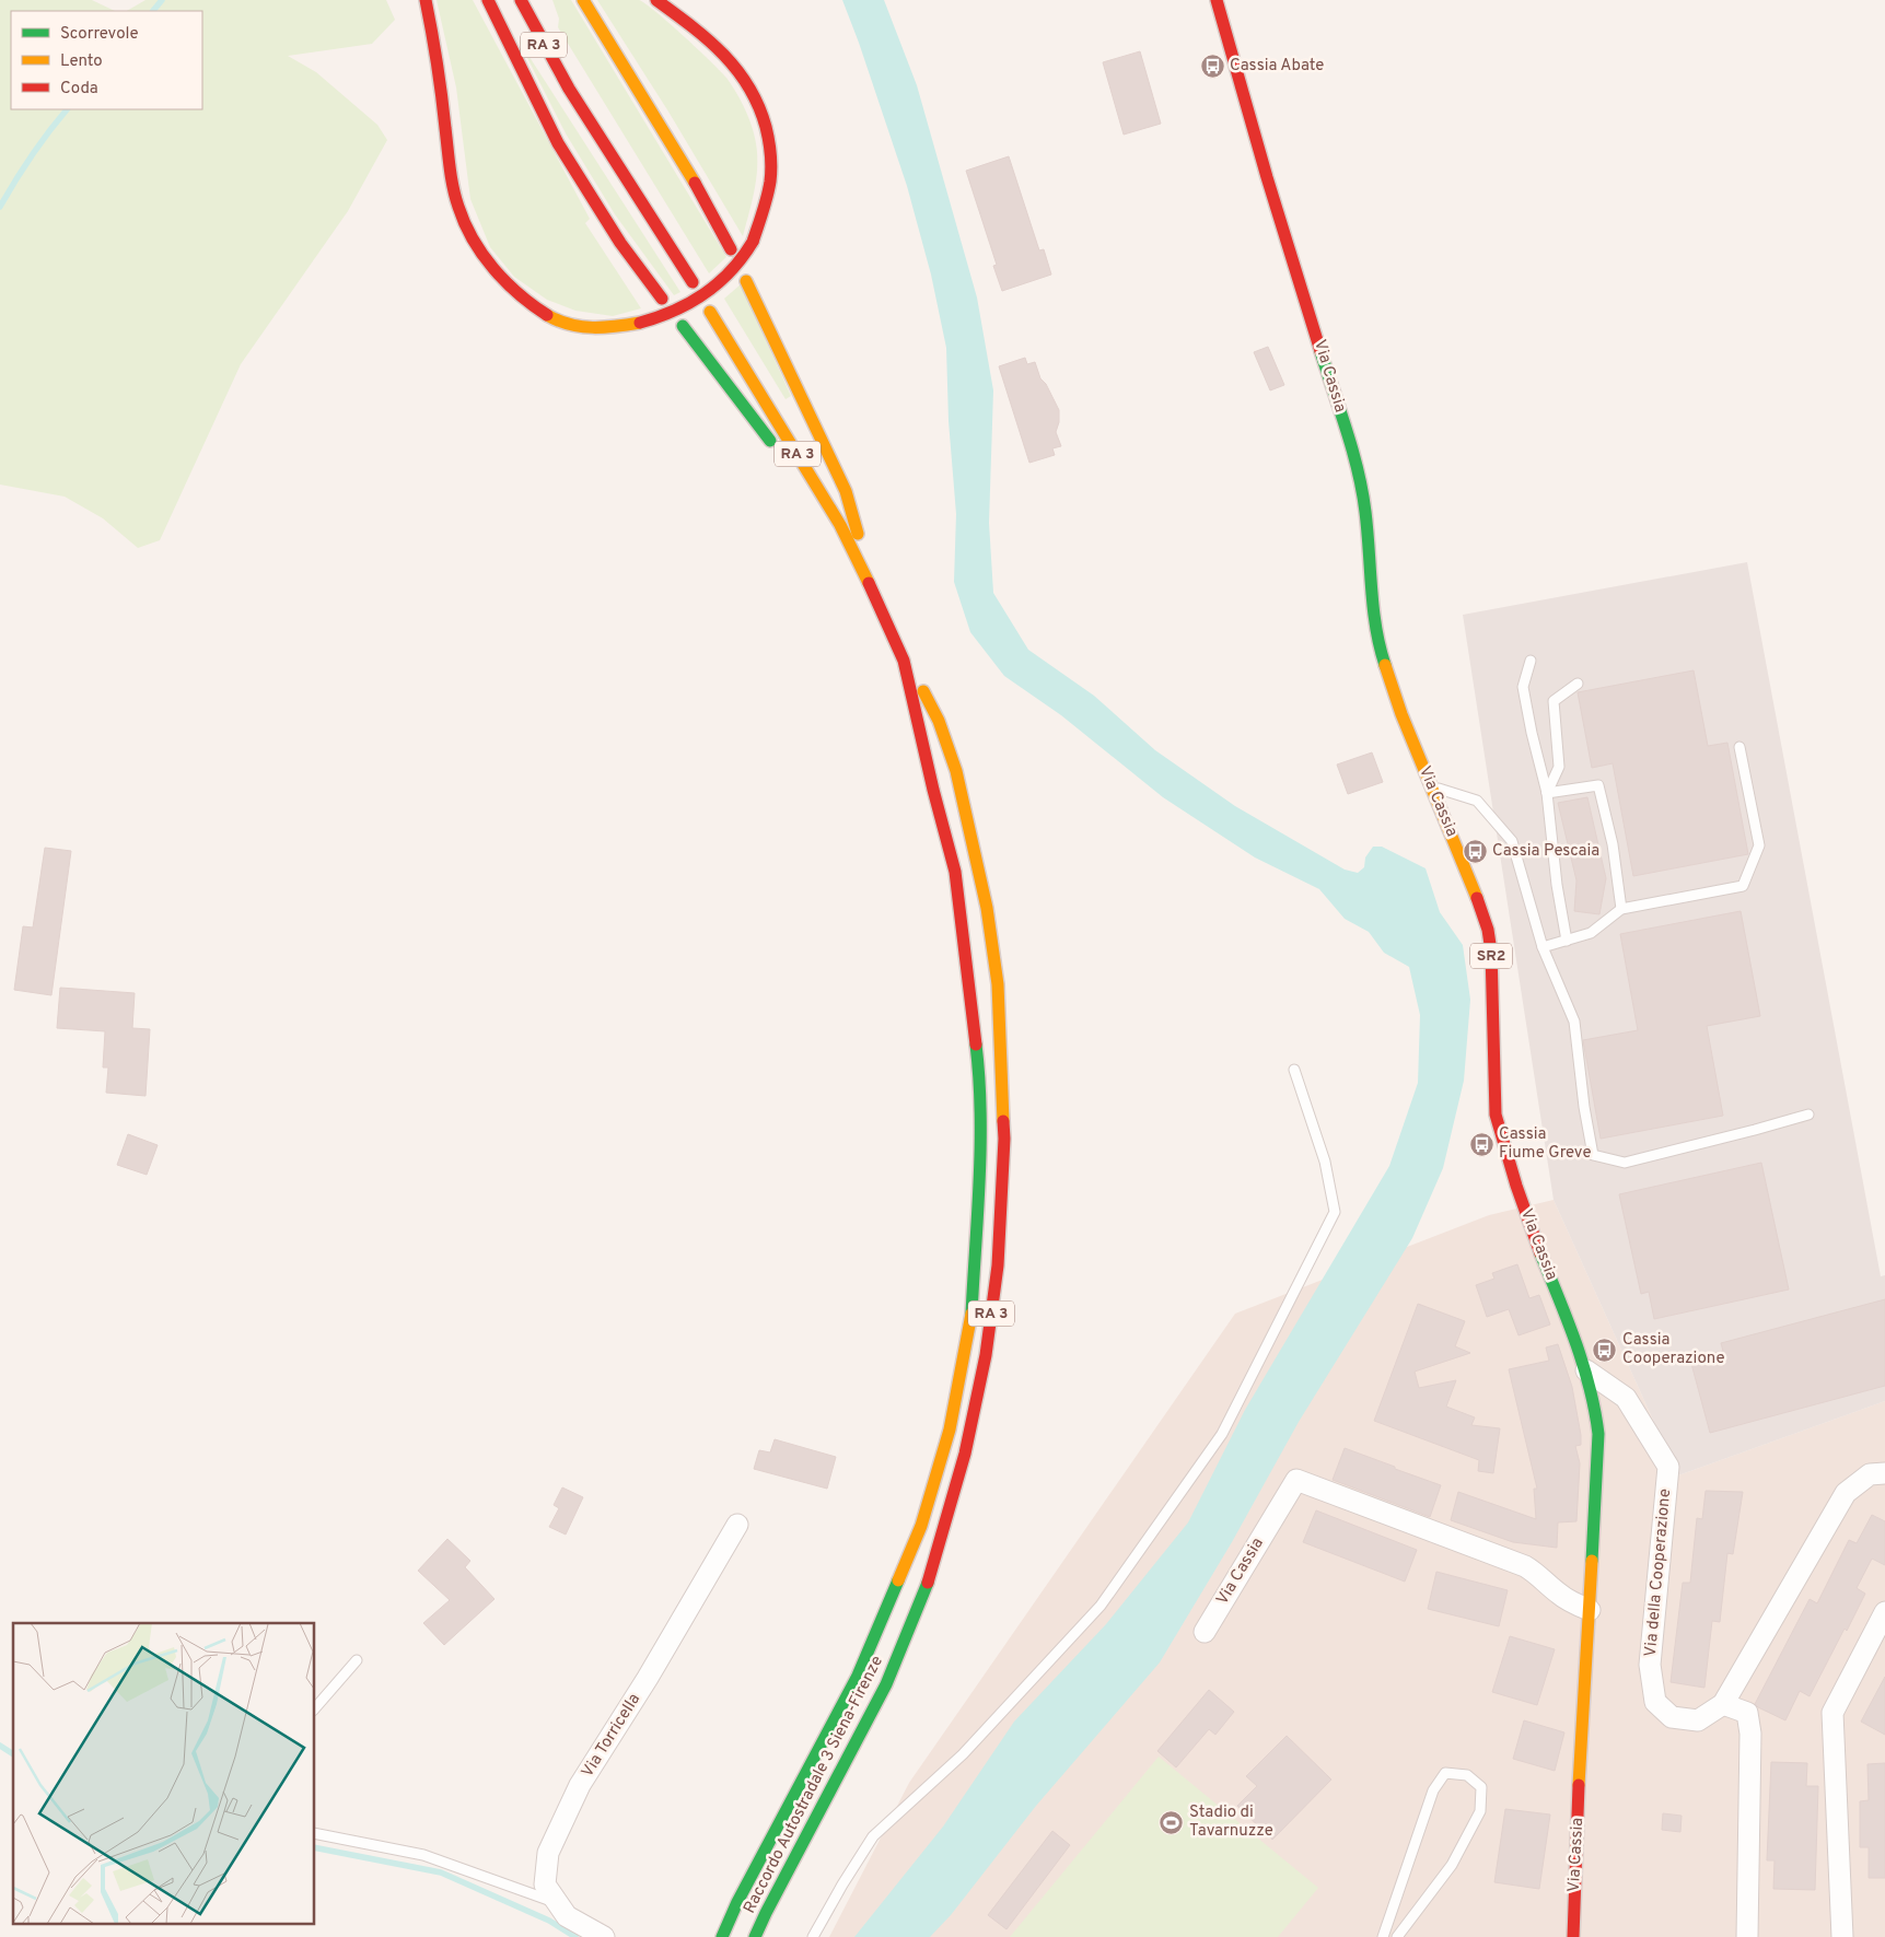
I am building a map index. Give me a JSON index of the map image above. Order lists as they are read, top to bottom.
{
  "streets": {
    "main road": [
      "RA 3",
      "Via Cassia",
      "SR2",
      "Raccordo Autostradale 3 Siena-Firenze"
    ],
    "street": ["Via della Cooperazione", "Via Torricella"]
  },
  "crossings": [
    ["Via Cassia", "Via della Cooperazione"]
  ],
  "places": {
    "bus stop": [
      "Cassia Abate",
      "Cassia Pescaia",
      "Cassia Fiume Greve",
      "Cassia Cooperazione"
    ],
    "sports": ["Stadio di Tavarnuzze"]
  },
  "legend": ["Scorrevole", "Lento", "Coda"]
}
